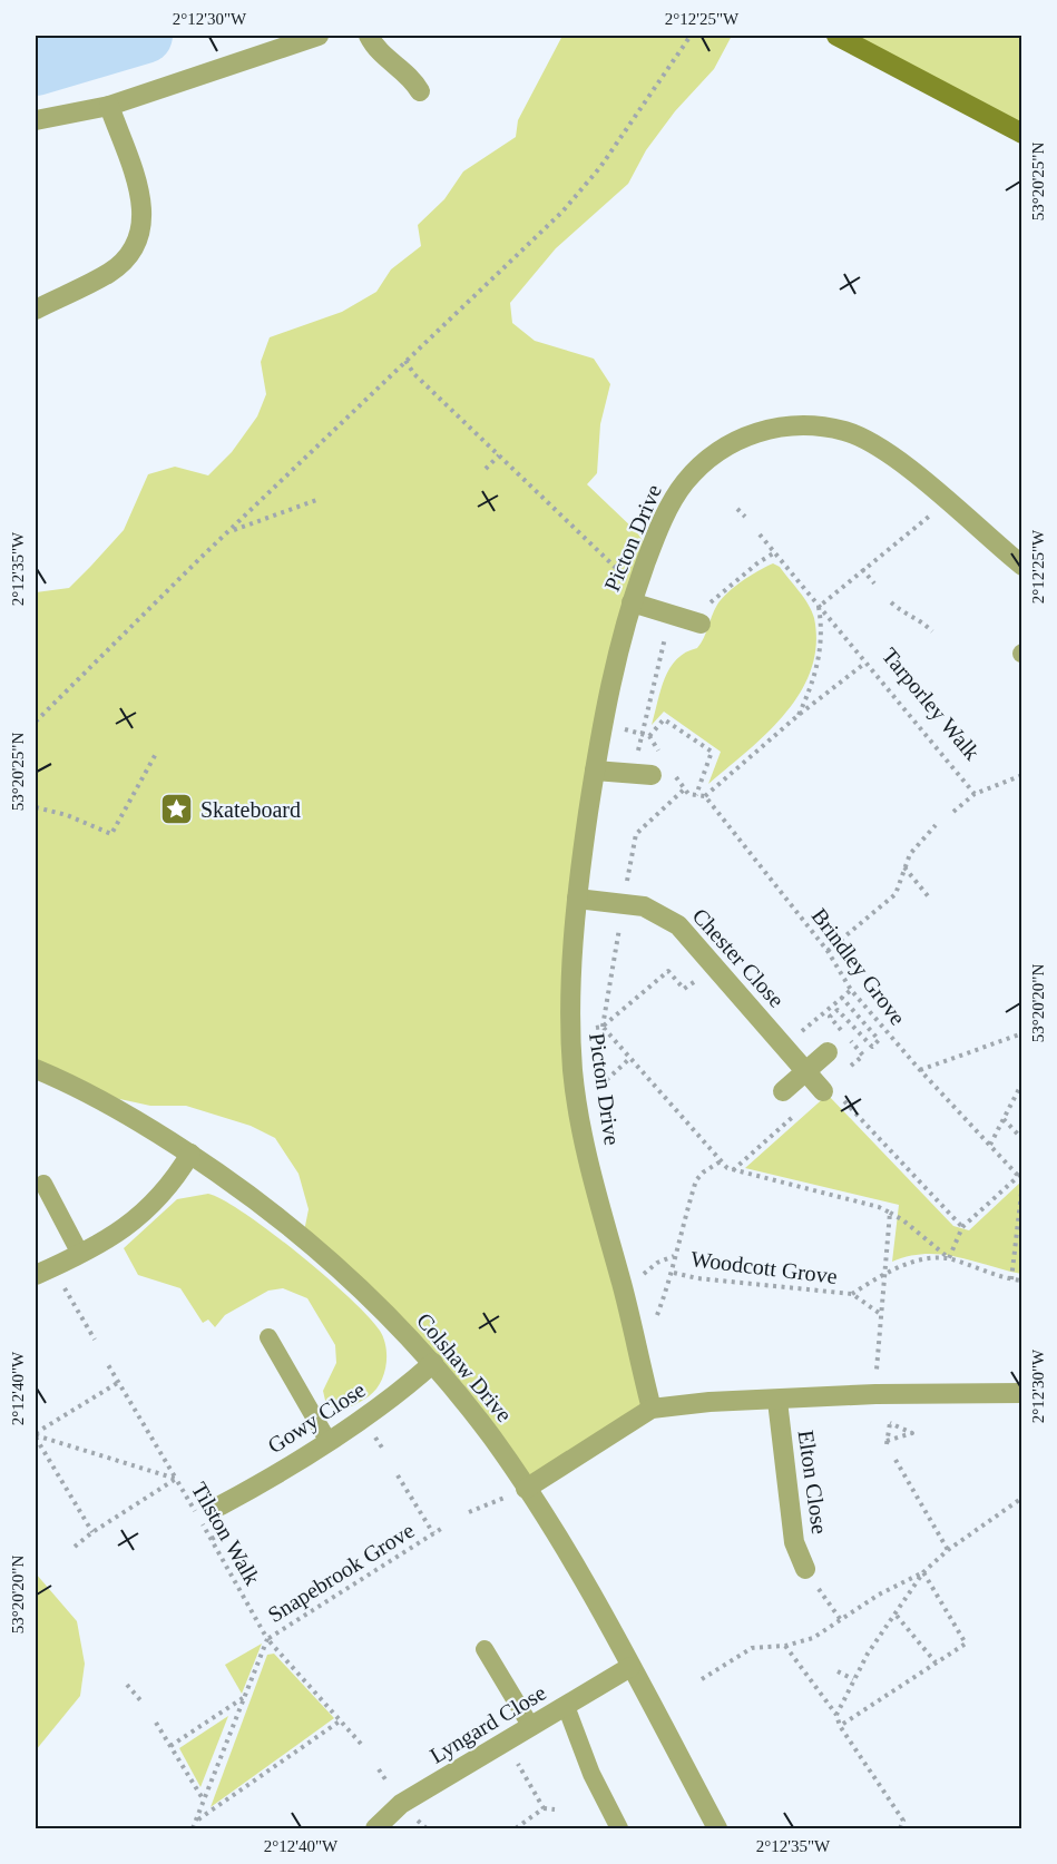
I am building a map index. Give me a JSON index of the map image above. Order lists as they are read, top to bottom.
{
  "streets": {
    "street": [
      "Picton Drive",
      "Chester Close",
      "Colshaw Drive",
      "Gowy Close",
      "Elton Close",
      "Lyngard Close"
    ],
    "path": [
      "Tarporley Walk",
      "Brindley Grove",
      "Woodcott Grove",
      "Tilston Walk",
      "Snapebrook Grove"
    ]
  },
  "crossings": [
    ["Picton Drive", "Chester Close"],
    ["Colshaw Drive", "Gowy Close"],
    ["Colshaw Drive", "Lyngard Close"],
    ["Tilston Walk", "Snapebrook Grove"]
  ],
  "places": {
    "place": ["Skateboard"]
  },
  "coordinates": [
    "2°12'30\"W",
    "2°12'25\"W",
    "53°20'25\"N",
    "2°12'35\"W",
    "53°20'20\"N",
    "2°12'40\"W"
  ]
}
